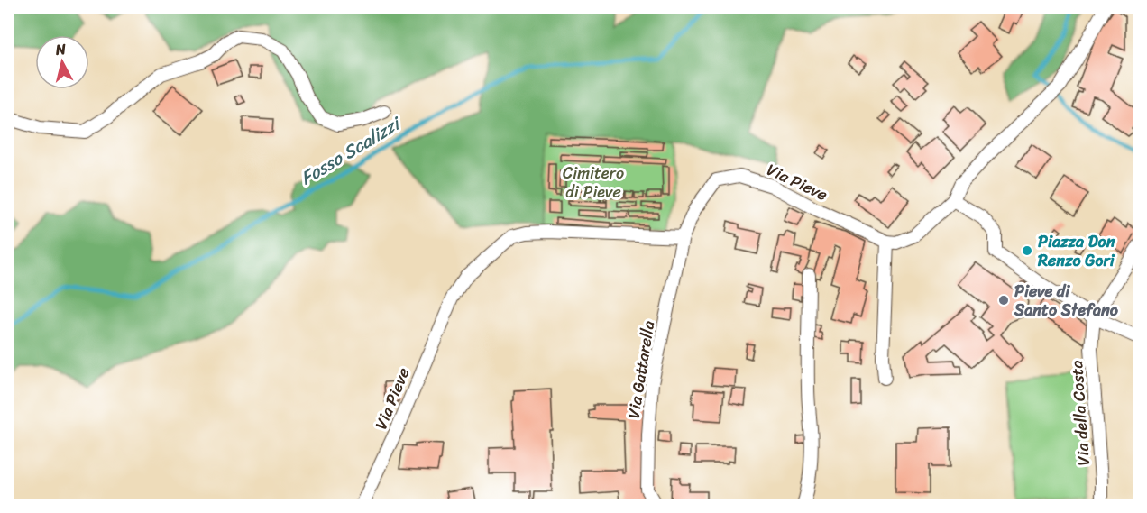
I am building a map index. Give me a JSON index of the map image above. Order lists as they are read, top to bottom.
{
  "streets": {
    "street": ["Via Pieve", "Via Gattarella", "Via della Costa"]
  },
  "crossings": [
    ["Via Pieve", "Via Gattarella"]
  ],
  "water": ["Fosso Scalizzi"],
  "parks": ["Cimitero di Pieve"],
  "places": ["Piazza Don Renzo Gori", "Pieve di Santo Stefano"],
  "north": "top"
}
